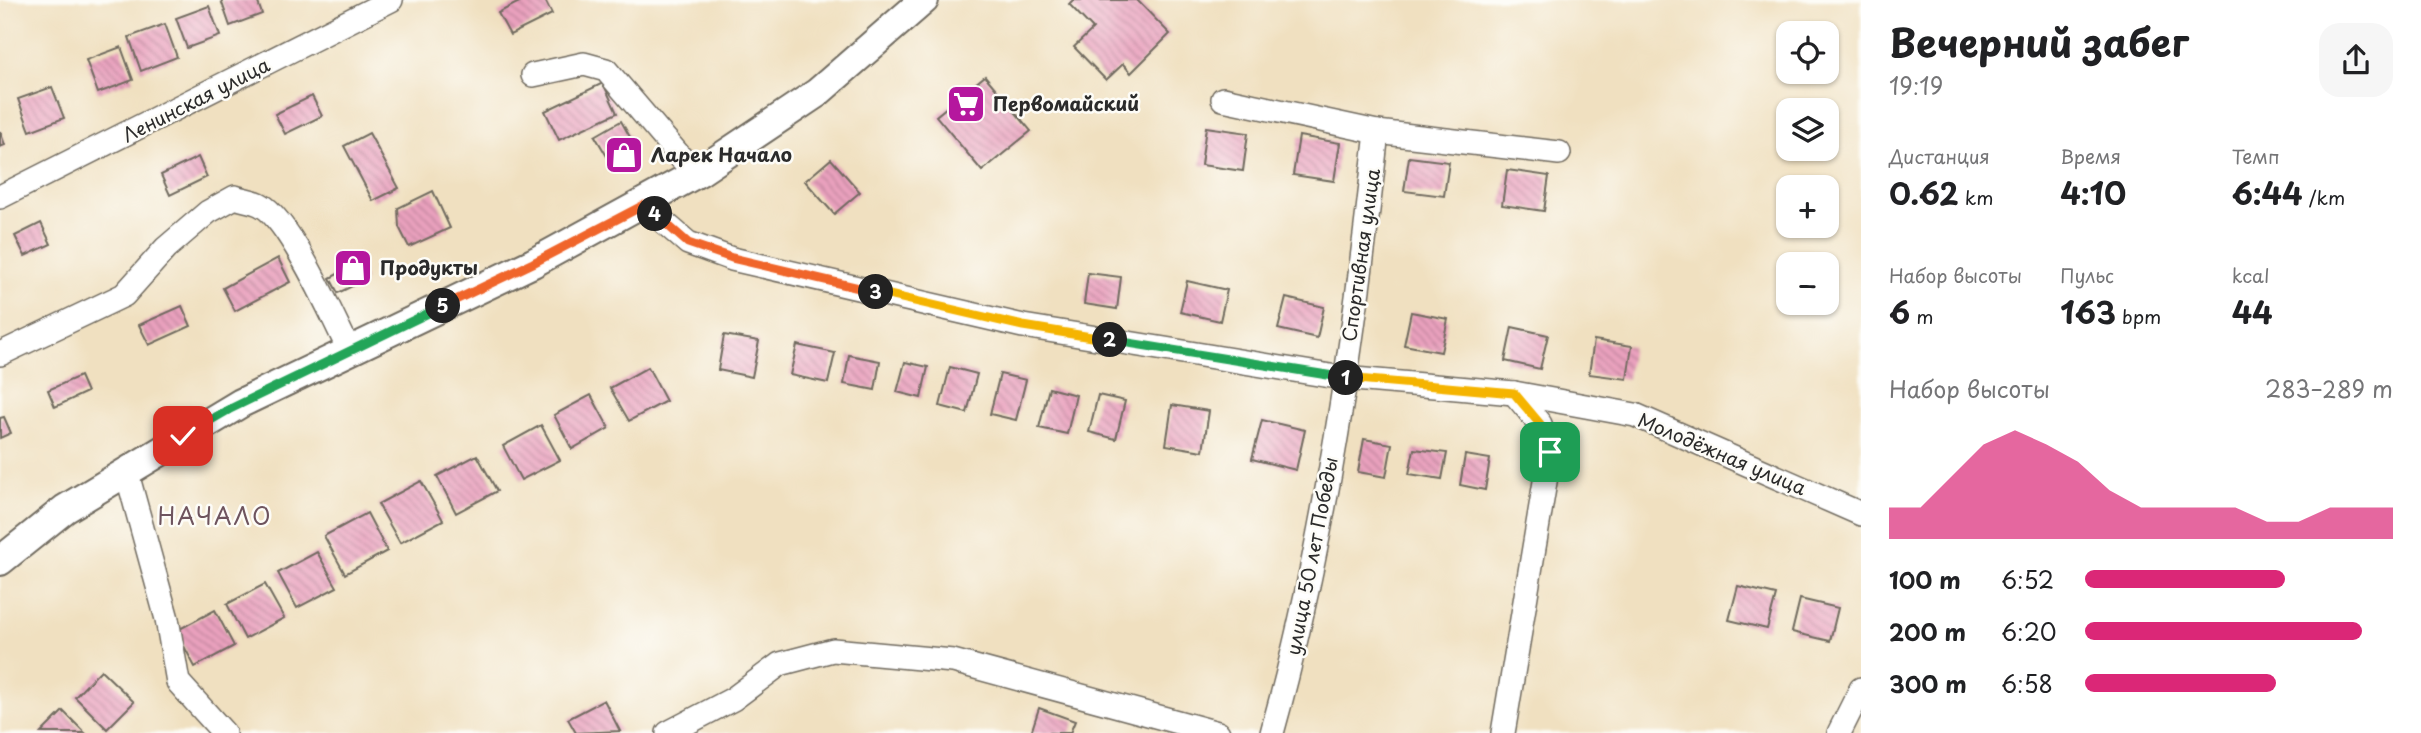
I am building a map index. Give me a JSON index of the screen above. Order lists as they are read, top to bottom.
{
  "streets": {
    "street": [
      "Ленинская улица",
      "Спортивная улица",
      "Молодёжная улица",
      "улица 50 лет Победы"
    ]
  },
  "crossings": [
    ["Спортивная улица", "Молодёжная улица"],
    ["Спортивная улица", "улица 50 лет Победы"],
    ["Молодёжная улица", "улица 50 лет Победы"]
  ],
  "districts": ["НАЧАЛО"],
  "places": {
    "supermarket": ["Первомайский"],
    "shop": ["Ларек Начало", "Продукты"]
  },
  "page": {
    "heading": ["Вечерний забег", "19:19"],
    "map_buttons": ["+", "−"],
    "stats": [
      ["Дистанция", "0.62 km"],
      ["Время", "4:10"],
      ["Темп", "6:44 /km"],
      ["Набор высоты", "6 m"],
      ["Пульс", "163 bpm"],
      ["kcal", "44"]
    ],
    "pins": [
      "4",
      "3",
      "5",
      "2",
      "1"
    ],
    "chart": ["Набор высоты", "283–289 m"],
    "list": [
      {
        "name": "100 m",
        "note": "6:52"
      },
      {
        "name": "200 m",
        "note": "6:20"
      },
      {
        "name": "300 m",
        "note": "6:58"
      }
    ]
  }
}
